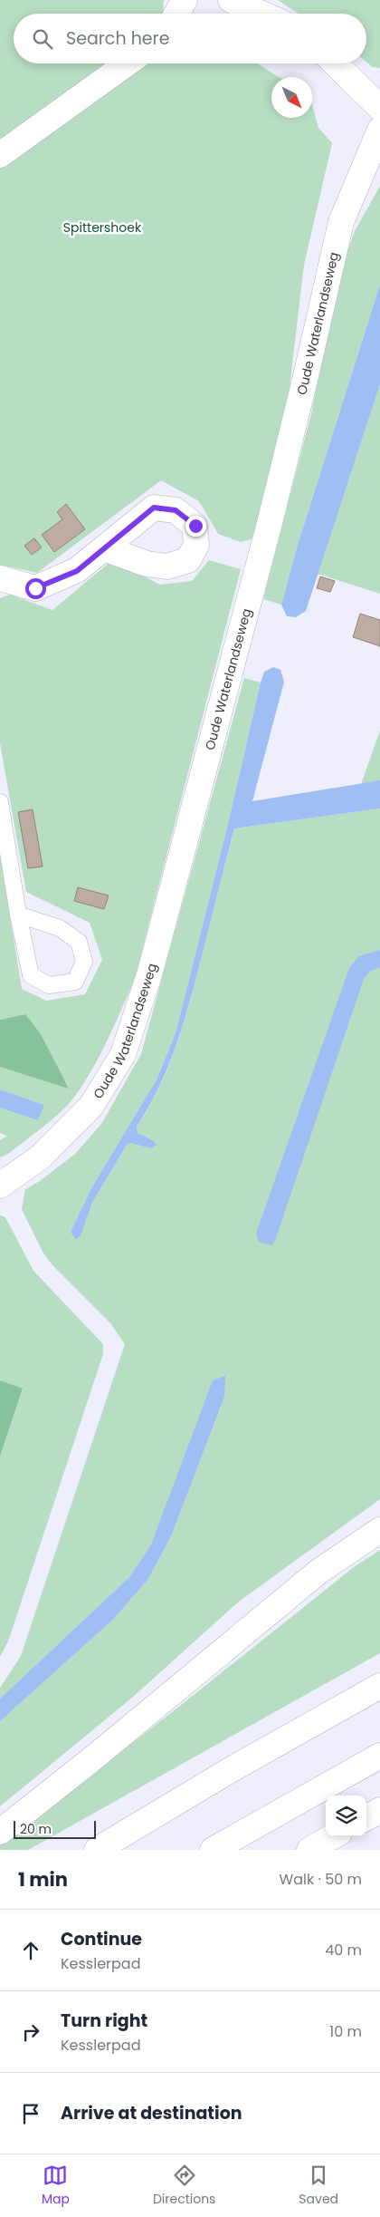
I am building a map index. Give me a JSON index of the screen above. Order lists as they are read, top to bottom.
{
  "streets": {
    "main road": ["Oude Waterlandseweg"]
  },
  "parks": ["Spittershoek"],
  "scale_bar": "20 m",
  "north": "bottom right",
  "page": {
    "search": "Search here",
    "scale": "20 m",
    "heading": ["1 min", "Walk · 50 m"],
    "list": [
      ["Continue", "Kesslerpad", "40 m"],
      ["Turn right", "Kesslerpad", "10 m"],
      "Arrive at destination"
    ],
    "nav": ["Map", "Directions", "Saved"]
  }
}
